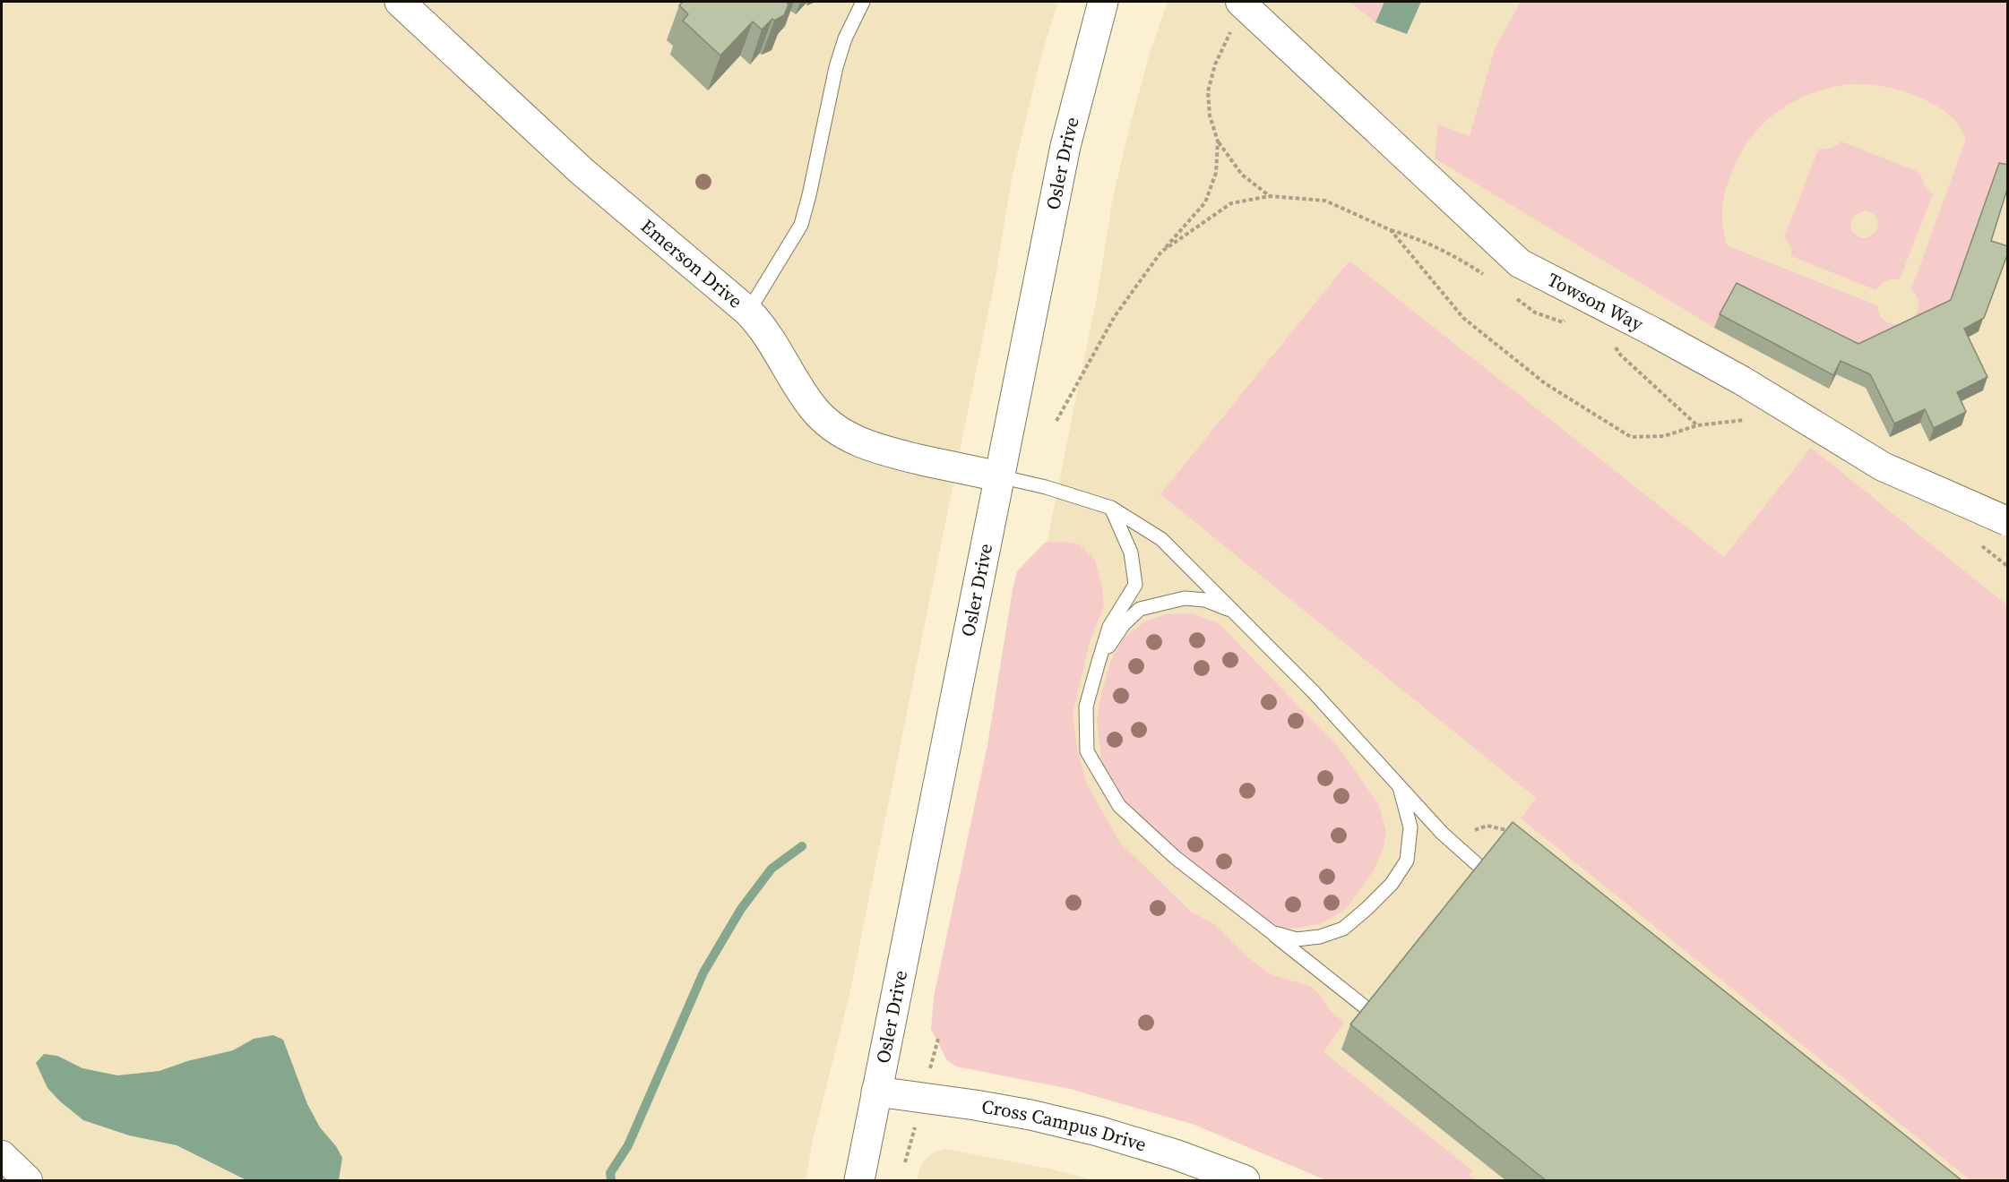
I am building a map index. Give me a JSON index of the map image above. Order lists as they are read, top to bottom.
{
  "streets": {
    "street": [
      "Osler Drive",
      "Emerson Drive",
      "Towson Way",
      "Cross Campus Drive"
    ]
  },
  "crossings": [
    ["Osler Drive", "Emerson Drive"],
    ["Osler Drive", "Cross Campus Drive"]
  ]
}
